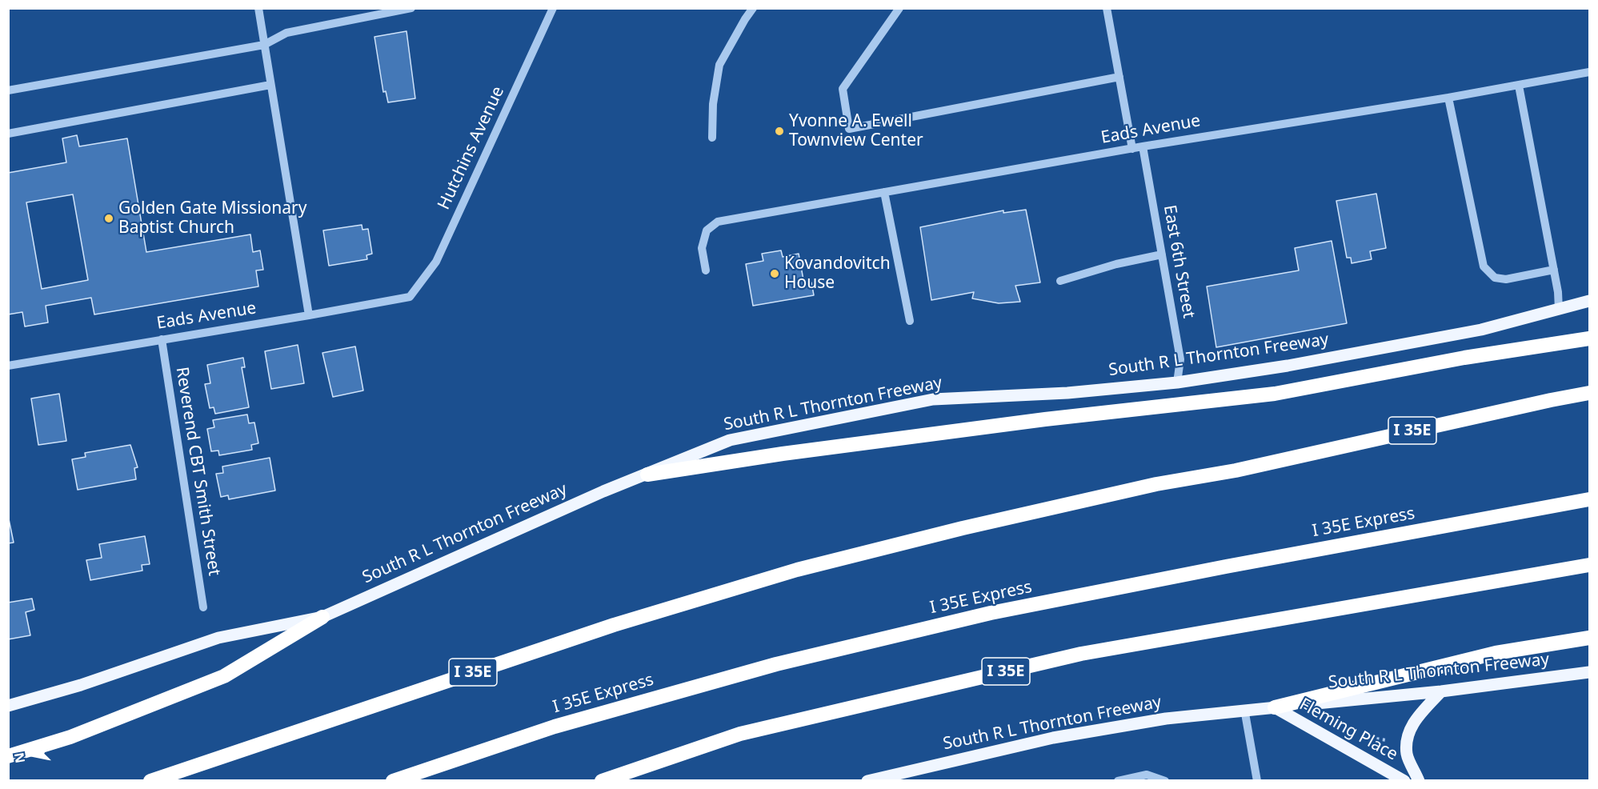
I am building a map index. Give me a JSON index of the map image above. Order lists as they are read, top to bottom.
{
  "streets": {
    "highway": ["I 35E", "I 35E Express"],
    "main road": ["South R L Thornton Freeway", "Fleming Place"],
    "street": [
      "Eads Avenue",
      "Hutchins Avenue",
      "East 6th Street",
      "Reverend CBT Smith Street"
    ]
  },
  "crossings": [
    ["Eads Avenue", "Hutchins Avenue"],
    ["Eads Avenue", "East 6th Street"],
    ["Eads Avenue", "Reverend CBT Smith Street"],
    ["East 6th Street", "South R L Thornton Freeway"],
    ["South R L Thornton Freeway", "Fleming Place"]
  ],
  "places": ["Yvonne A. Ewell Townview Center", "Golden Gate Missionary Baptist Church", "Kovandovitch House"],
  "north": "left"
}
